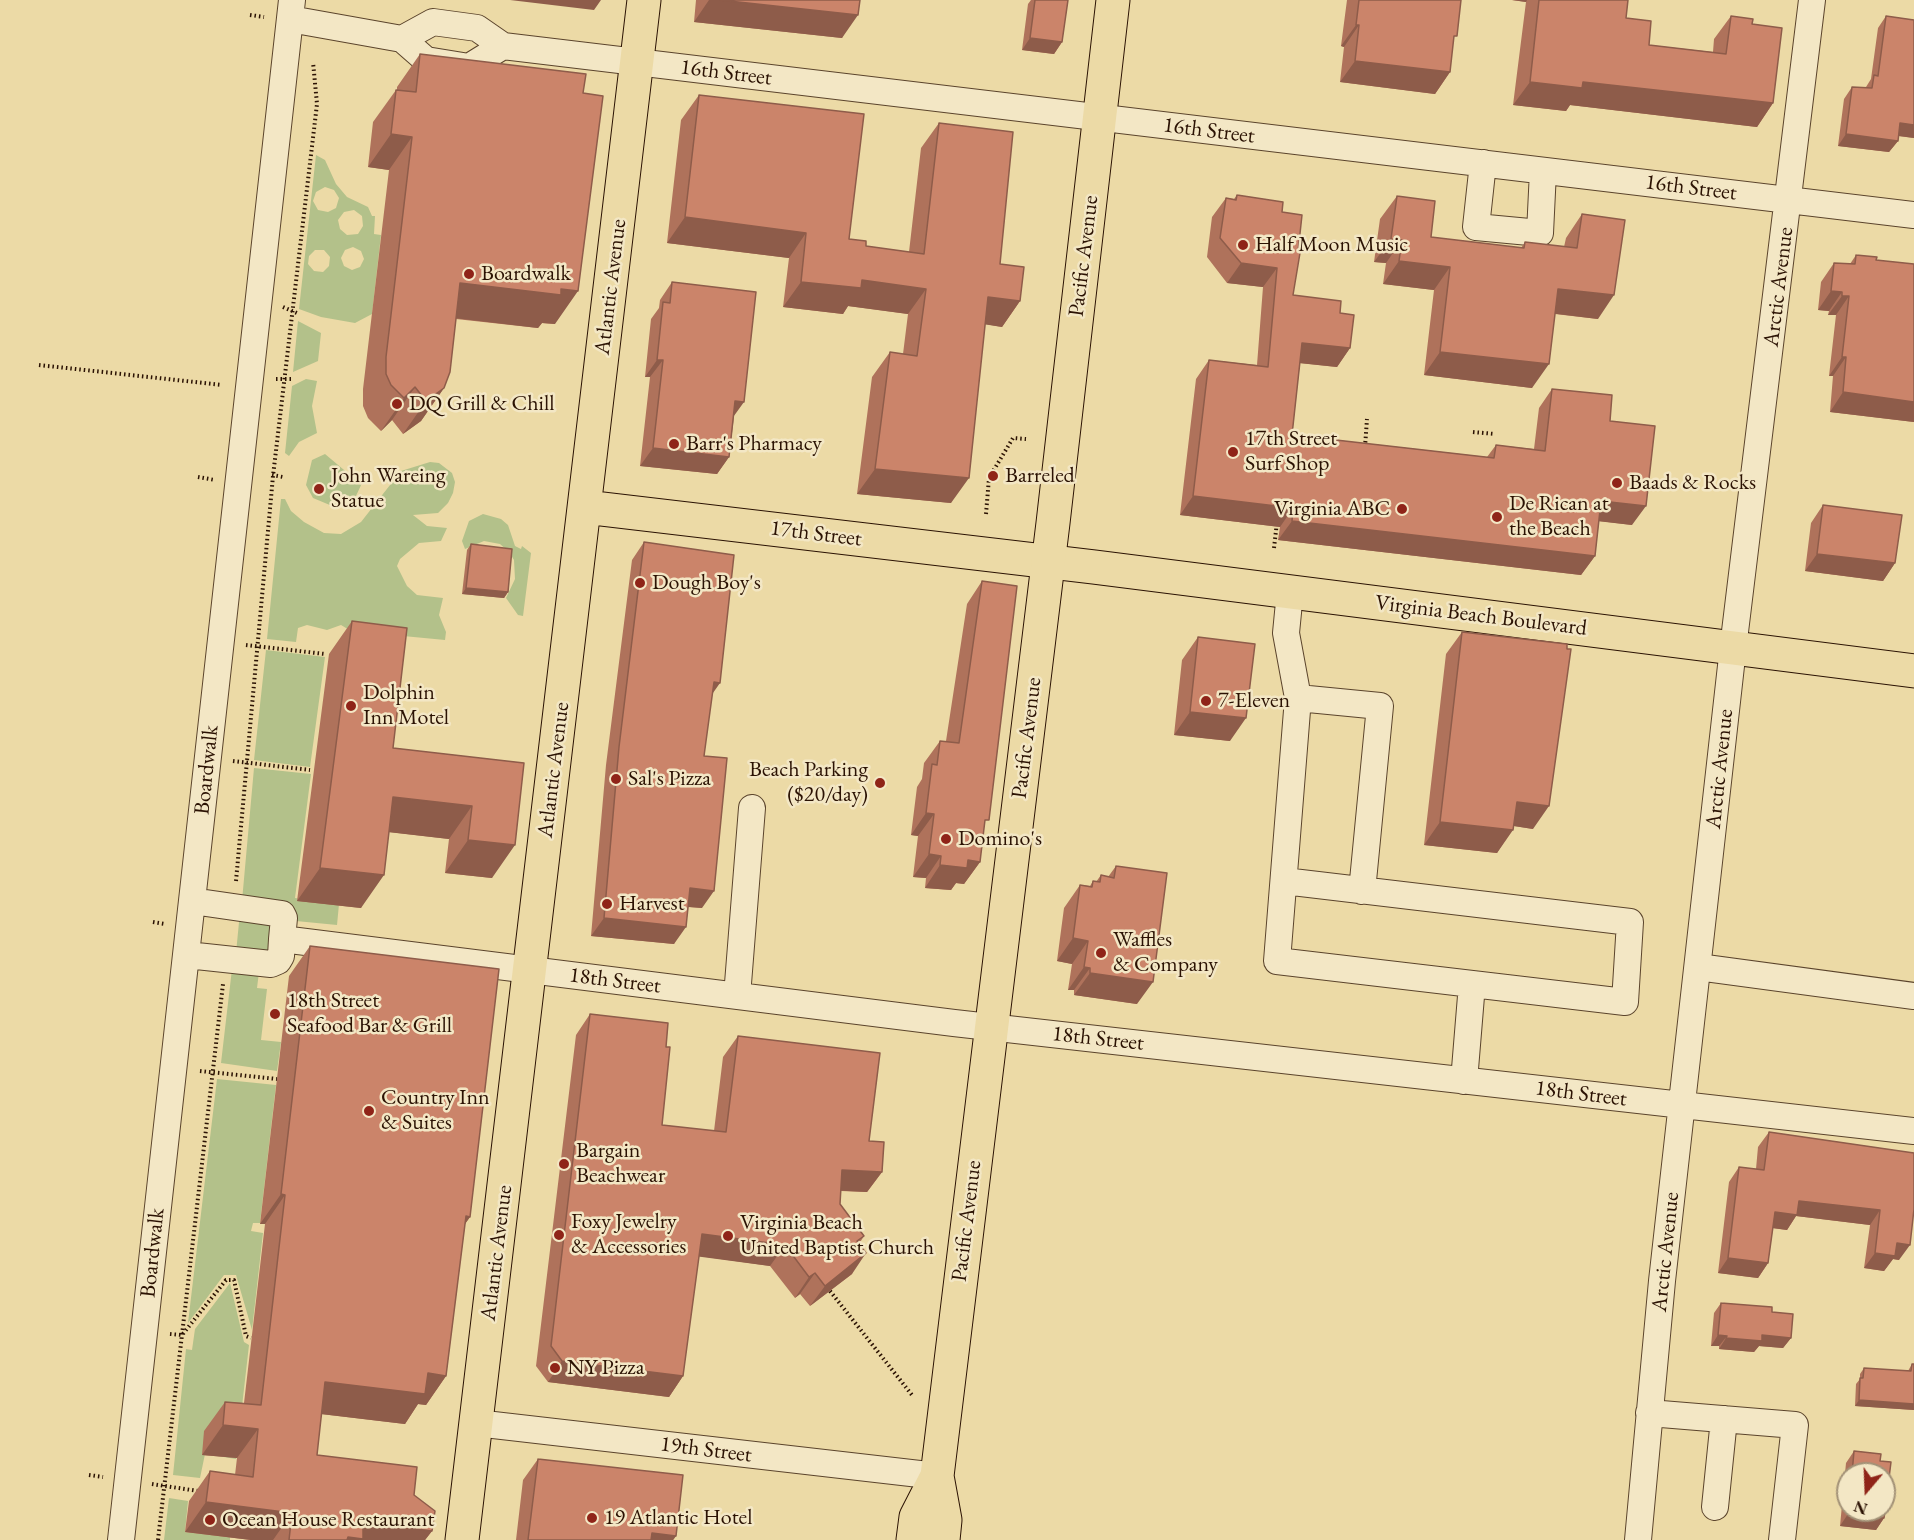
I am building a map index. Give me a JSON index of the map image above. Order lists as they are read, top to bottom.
{
  "streets": {
    "main road": [
      "Pacific Avenue",
      "Atlantic Avenue",
      "17th Street",
      "Virginia Beach Boulevard"
    ],
    "street": [
      "16th Street",
      "Arctic Avenue",
      "Boardwalk",
      "18th Street",
      "19th Street"
    ]
  },
  "crossings": [
    ["16th Street", "Pacific Avenue"],
    ["16th Street", "Atlantic Avenue"],
    ["16th Street", "Arctic Avenue"],
    ["Pacific Avenue", "17th Street"],
    ["Pacific Avenue", "Virginia Beach Boulevard"],
    ["Pacific Avenue", "18th Street"],
    ["Pacific Avenue", "19th Street"],
    ["Atlantic Avenue", "17th Street"],
    ["Atlantic Avenue", "18th Street"],
    ["Atlantic Avenue", "19th Street"],
    ["Arctic Avenue", "Virginia Beach Boulevard"],
    ["Arctic Avenue", "18th Street"],
    ["17th Street", "Virginia Beach Boulevard"]
  ],
  "places": [
    "Half Moon Music",
    "Boardwalk",
    "DQ Grill & Chill",
    "Barr's Pharmacy",
    "17th Street Surf Shop",
    "Barreled",
    "Baads & Rocks",
    "John Wareing Statue",
    "Virginia ABC",
    "De Rican at the Beach",
    "Dough Boy's",
    "7-Eleven",
    "Dolphin Inn Motel",
    "Sal's Pizza",
    "Beach Parking ($20/day)",
    "Domino's",
    "Harvest",
    "Waffles & Company",
    "18th Street Seafood Bar & Grill",
    "Country Inn & Suites",
    "Bargain Beachwear",
    "Foxy Jewelry & Accessories",
    "Virginia Beach United Baptist Church",
    "NY Pizza",
    "19 Atlantic Hotel",
    "Ocean House Restaurant"
  ],
  "north": "bottom"
}
